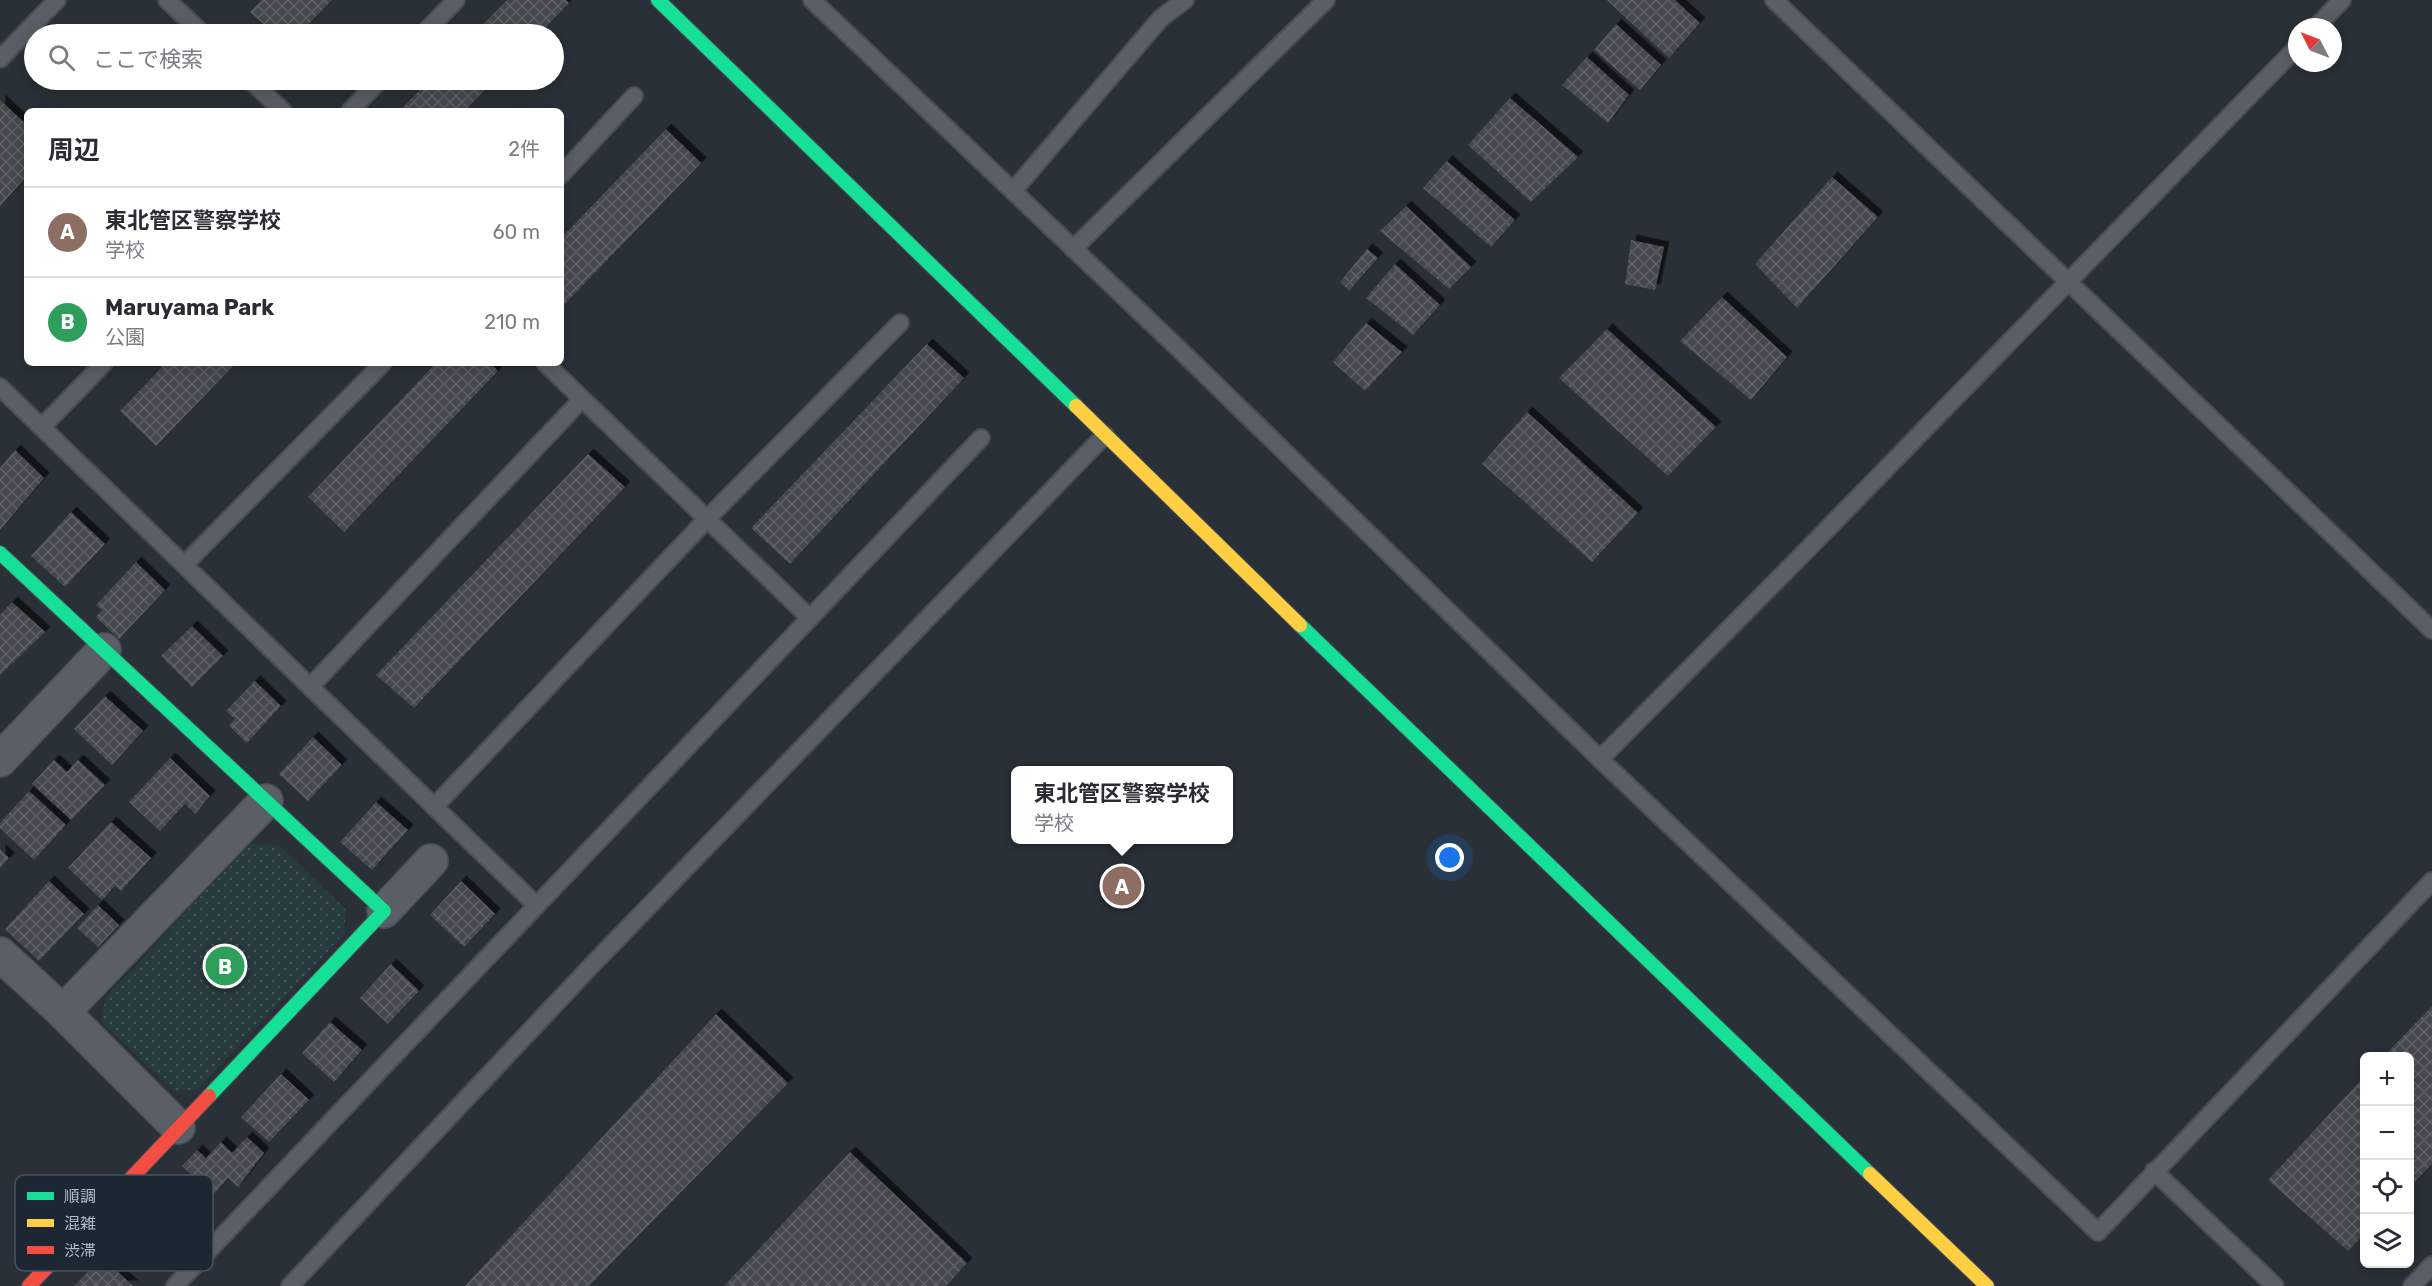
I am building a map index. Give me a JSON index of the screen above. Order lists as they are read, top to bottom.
{
  "legend": ["順調", "混雑", "渋滞"],
  "north": "top left",
  "page": {
    "search": "ここで検索",
    "heading": ["周辺", "2件"],
    "list": [
      {
        "mark": "A",
        "name": "東北管区警察学校",
        "note": "学校",
        "value": "60 m"
      },
      {
        "mark": "B",
        "name": "Maruyama Park",
        "note": "公園",
        "value": "210 m"
      }
    ],
    "popup": ["東北管区警察学校", "学校"],
    "pins": ["A", "B"],
    "map_buttons": ["+", "−"]
  }
}
